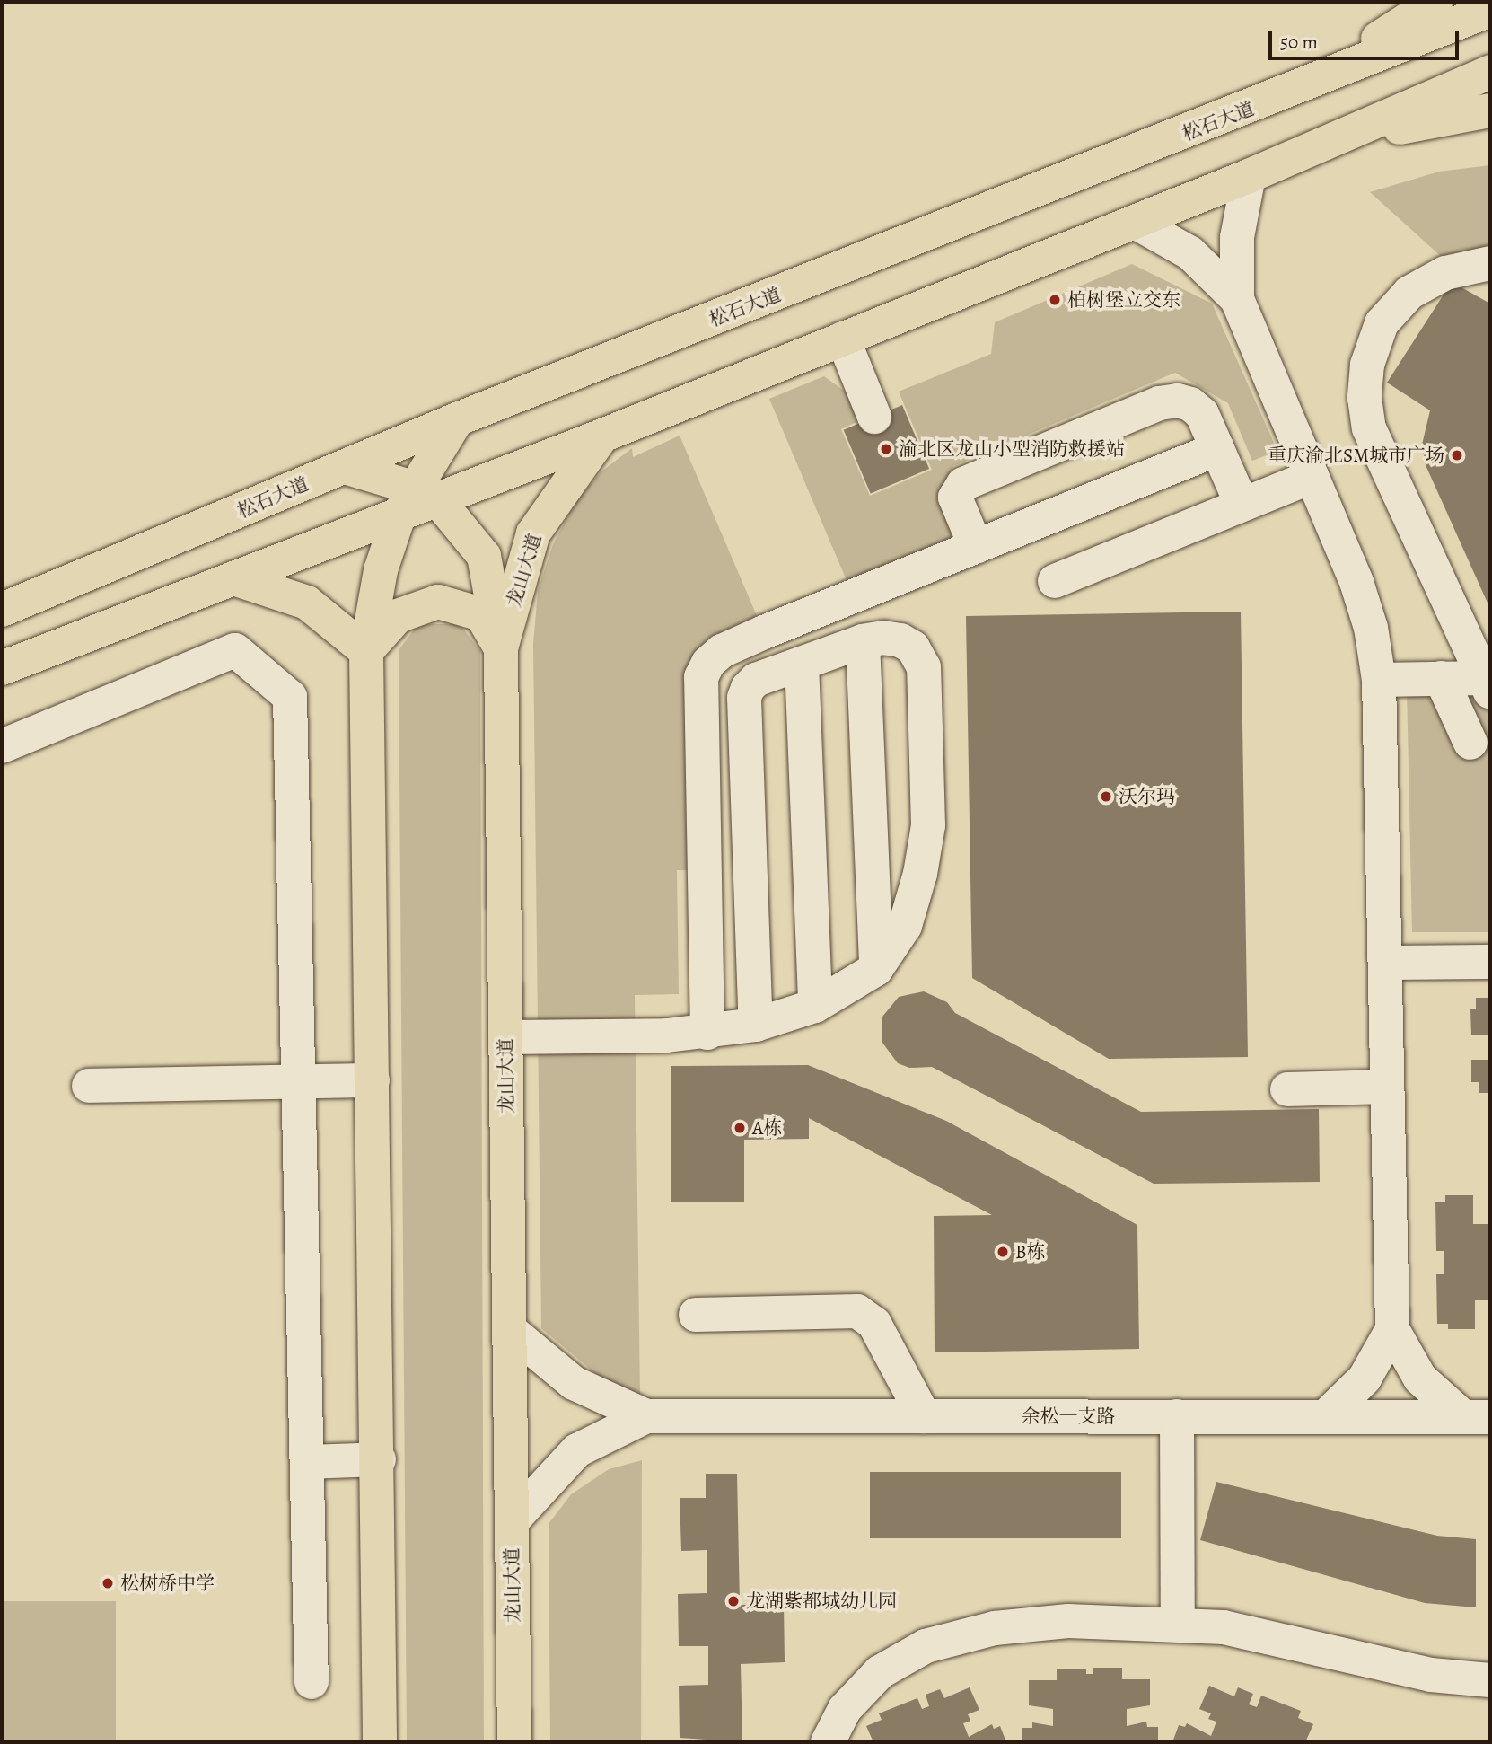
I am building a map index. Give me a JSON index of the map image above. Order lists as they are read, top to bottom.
{
  "streets": {
    "main road": ["松石大道", "龙山大道"],
    "street": ["余松一支路"]
  },
  "places": [
    "柏树堡立交东",
    "渝北区龙山小型消防救援站",
    "重庆渝北SM城市广场",
    "沃尔玛",
    "A栋",
    "B栋",
    "松树桥中学",
    "龙湖紫都城幼儿园"
  ],
  "scale_bar": "50 m"
}
